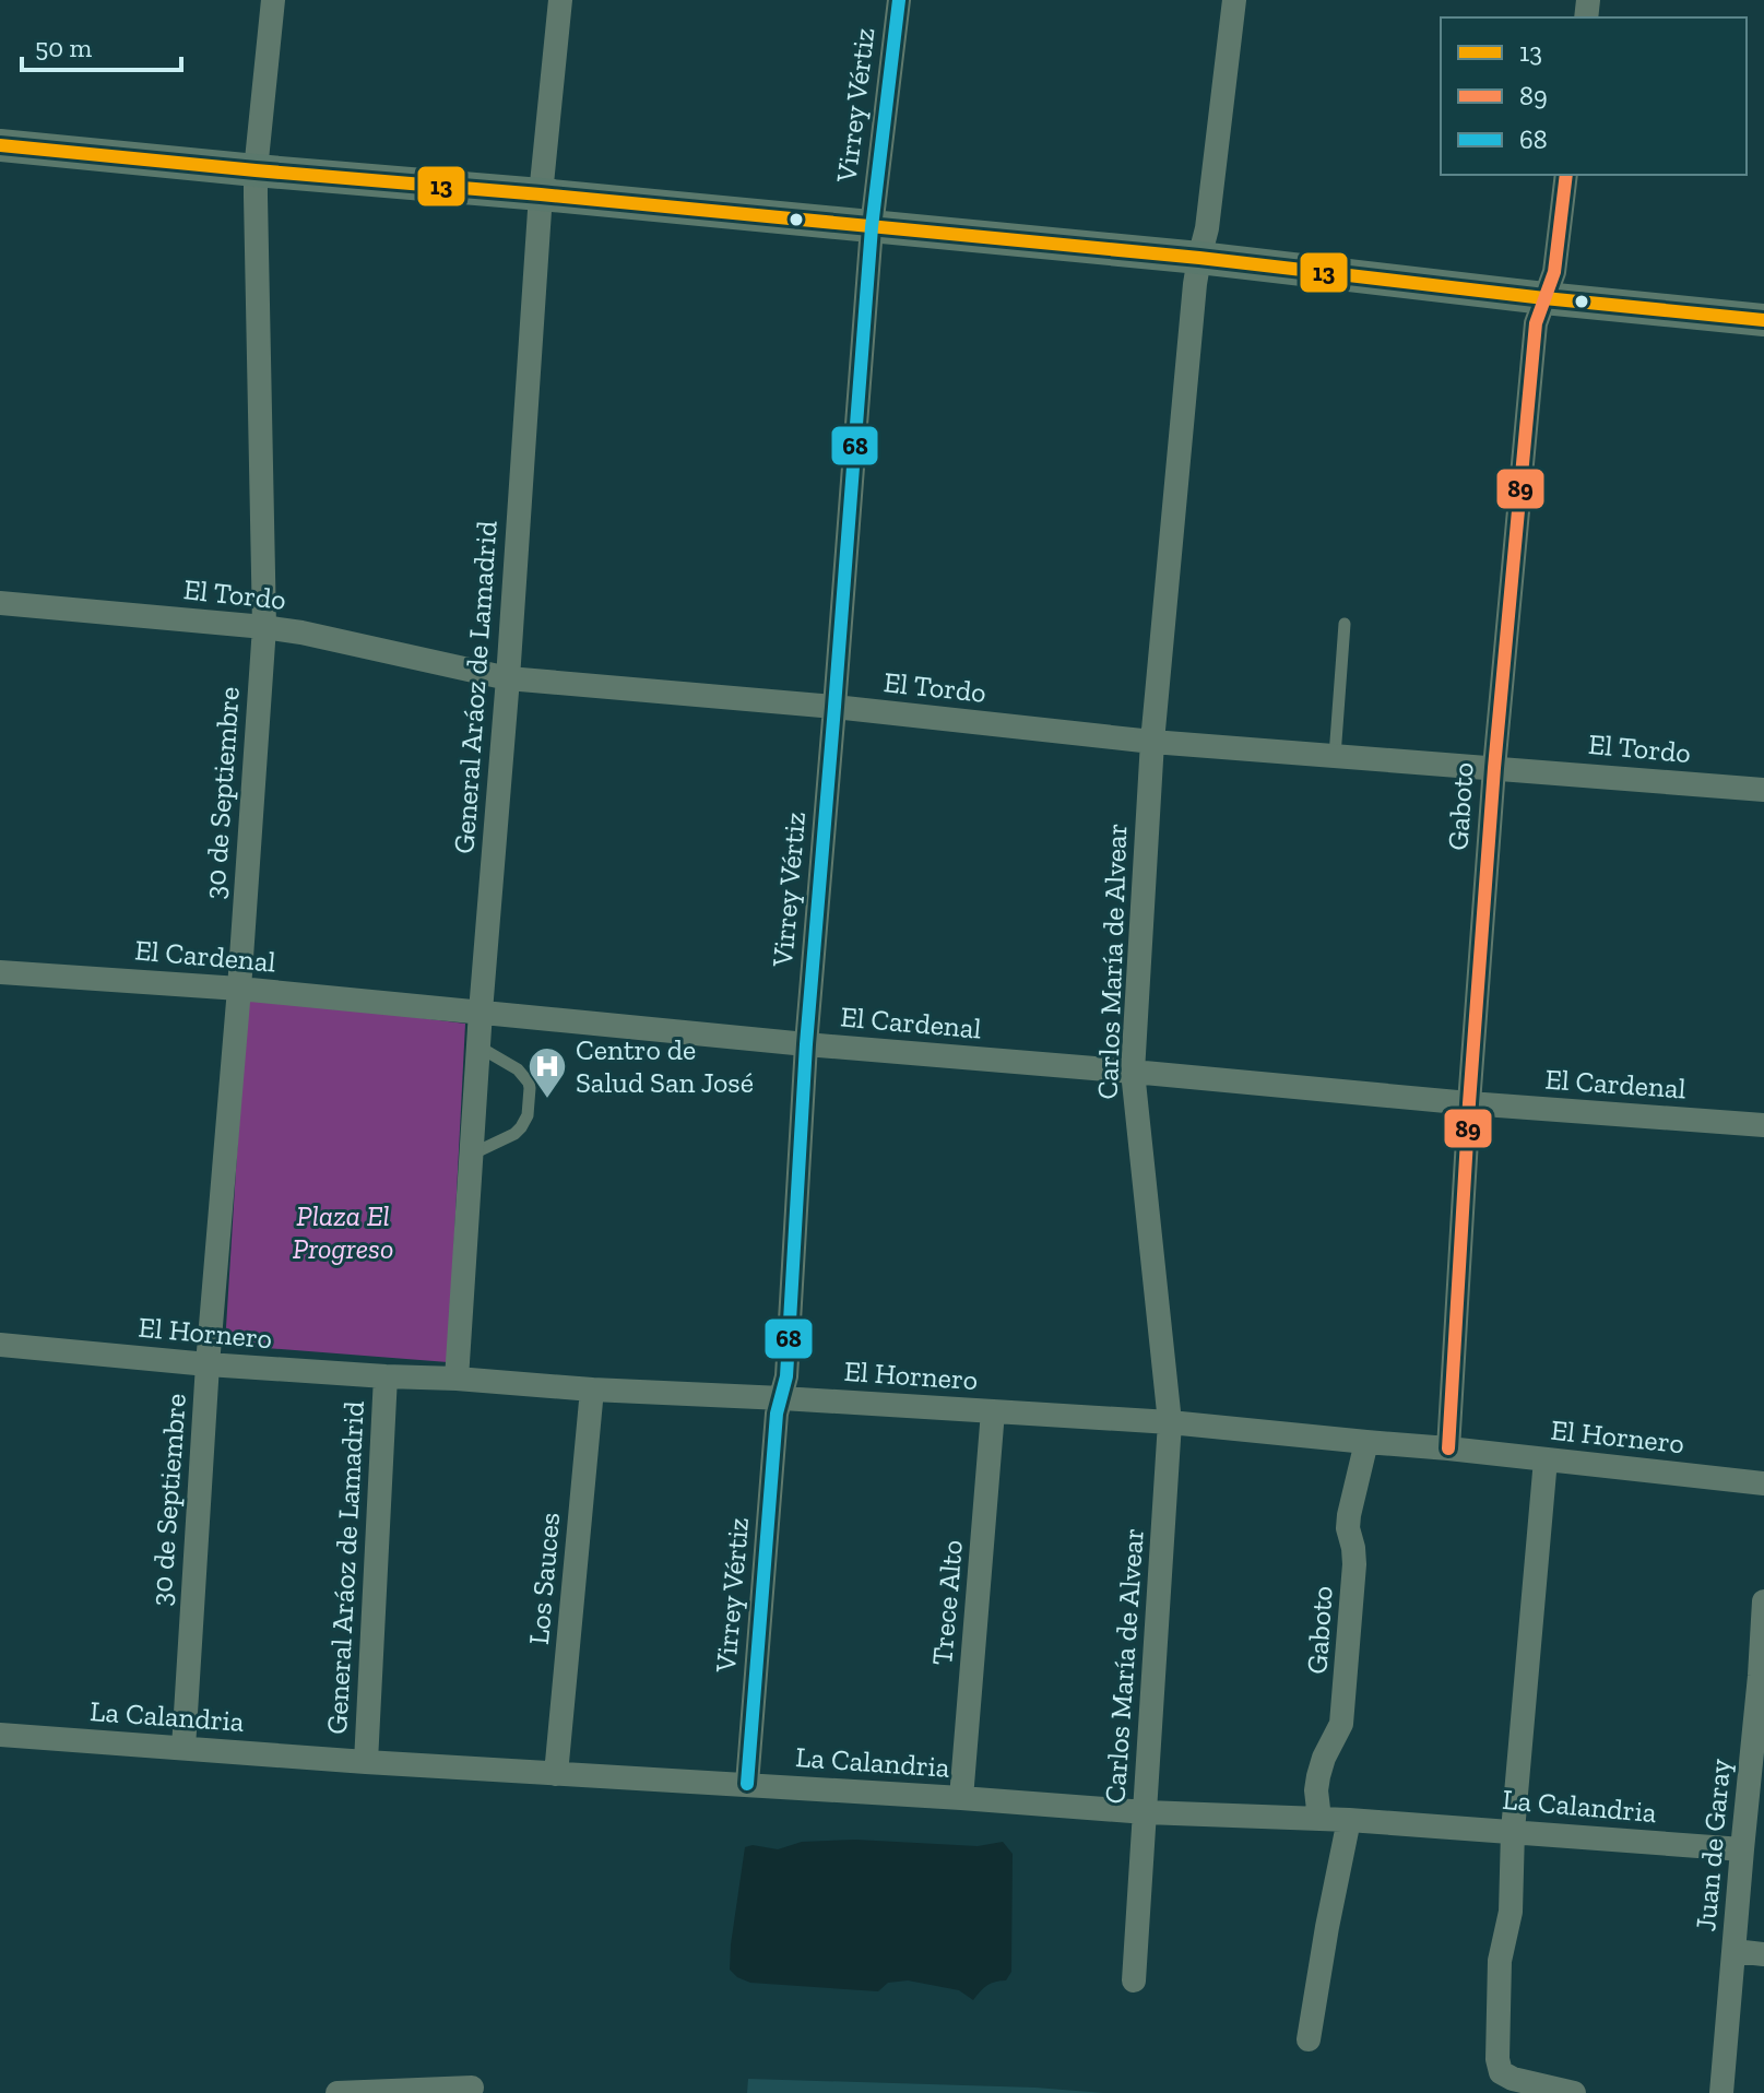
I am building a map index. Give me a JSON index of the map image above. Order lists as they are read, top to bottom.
{
  "streets": {
    "street": [
      "Virrey Vértiz",
      "El Tordo",
      "General Aráoz de Lamadrid",
      "30 de Septiembre",
      "Gaboto",
      "El Cardenal",
      "Carlos María de Alvear",
      "El Hornero",
      "Los Sauces",
      "Trece Alto",
      "La Calandria",
      "Juan de Garay"
    ]
  },
  "crossings": [
    ["Virrey Vértiz", "El Tordo"],
    ["Virrey Vértiz", "El Cardenal"],
    ["Virrey Vértiz", "El Hornero"],
    ["Virrey Vértiz", "La Calandria"],
    ["El Tordo", "General Aráoz de Lamadrid"],
    ["El Tordo", "30 de Septiembre"],
    ["El Tordo", "Gaboto"],
    ["El Tordo", "Carlos María de Alvear"],
    ["General Aráoz de Lamadrid", "El Cardenal"],
    ["General Aráoz de Lamadrid", "El Hornero"],
    ["General Aráoz de Lamadrid", "La Calandria"],
    ["30 de Septiembre", "El Cardenal"],
    ["30 de Septiembre", "El Hornero"],
    ["30 de Septiembre", "La Calandria"],
    ["Gaboto", "El Cardenal"],
    ["Gaboto", "El Hornero"],
    ["Gaboto", "La Calandria"],
    ["El Cardenal", "Carlos María de Alvear"],
    ["Carlos María de Alvear", "El Hornero"],
    ["Carlos María de Alvear", "La Calandria"],
    ["El Hornero", "Los Sauces"],
    ["El Hornero", "Trece Alto"],
    ["Los Sauces", "La Calandria"],
    ["Trece Alto", "La Calandria"],
    ["La Calandria", "Juan de Garay"]
  ],
  "parks": ["Plaza El Progreso"],
  "places": {
    "hospital": ["Centro de Salud San José"]
  },
  "lines": ["transit line 68", "transit line 13", "transit line 89"],
  "legend": ["13", "89", "68"],
  "scale_bar": "50 m"
}
